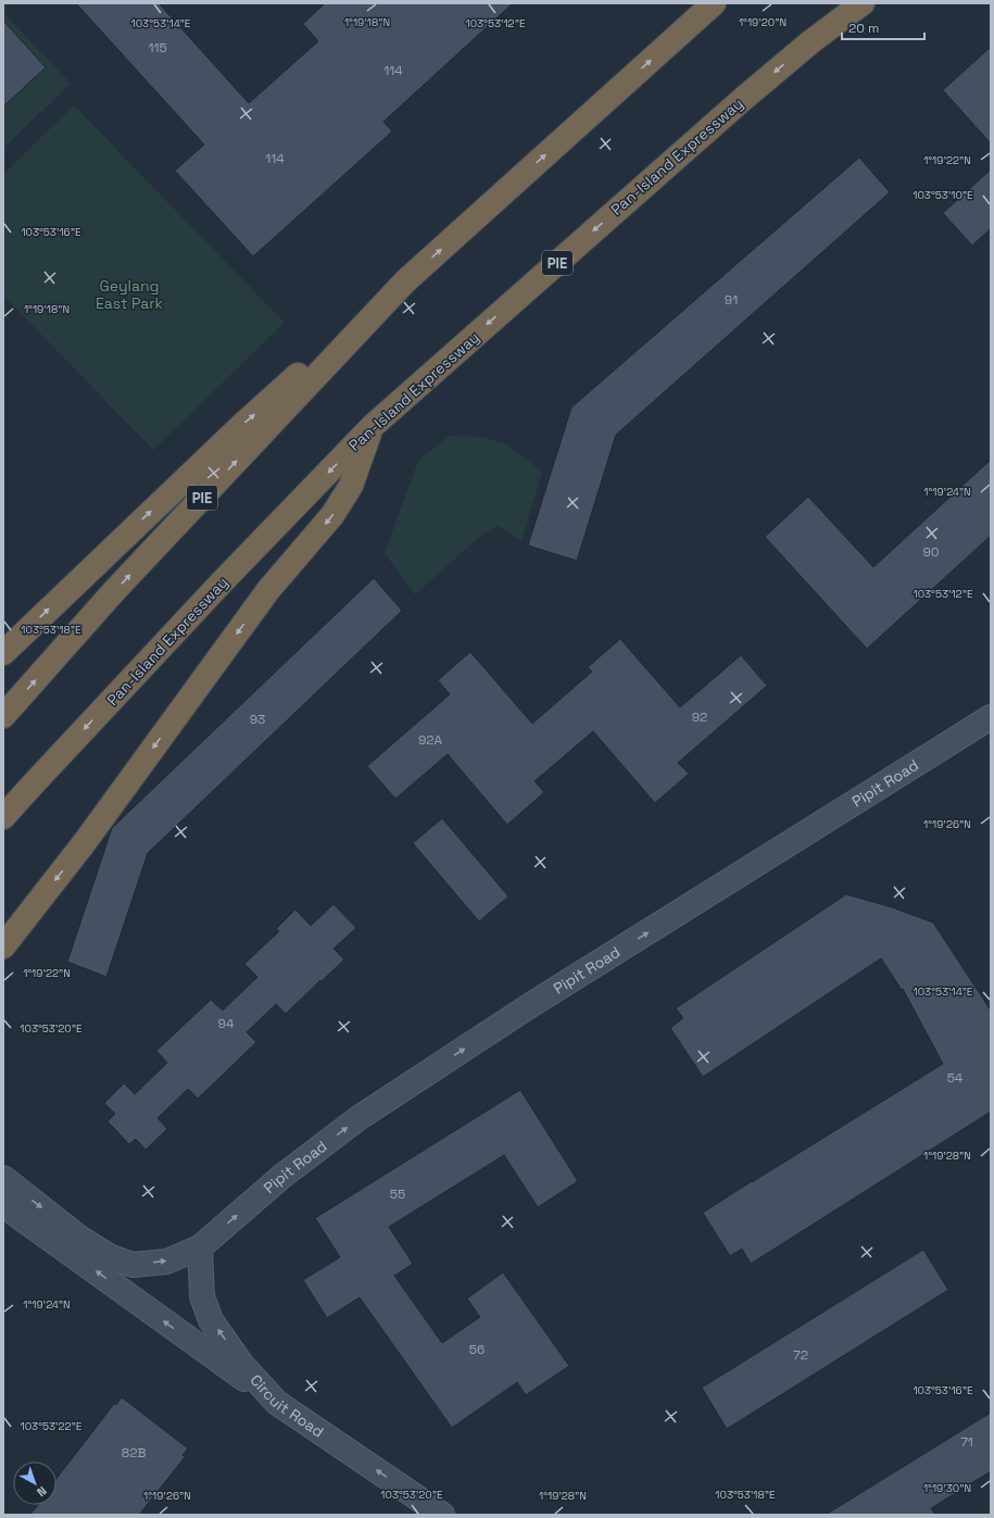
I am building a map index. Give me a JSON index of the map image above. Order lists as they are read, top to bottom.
{
  "streets": {
    "highway": ["Pan-Island Expressway", "PIE"],
    "street": ["Pipit Road", "Circuit Road"]
  },
  "crossings": [
    ["Pipit Road", "Circuit Road"]
  ],
  "one_way": ["Pipit Road"],
  "parks": ["Geylang East Park"],
  "house_numbers": [
    "115",
    "114",
    "114",
    "91",
    "90",
    "92",
    "93",
    "92A",
    "94",
    "54",
    "55",
    "56",
    "72",
    "71",
    "82B"
  ],
  "scale_bar": "20 m",
  "north": "bottom right",
  "coordinates": [
    "1°19'18\"N",
    "1°19'20\"N",
    "103°53'14\"E",
    "103°53'12\"E",
    "1°19'22\"N",
    "103°53'10\"E",
    "103°53'16\"E",
    "1°19'24\"N",
    "103°53'18\"E",
    "1°19'26\"N",
    "103°53'20\"E",
    "1°19'28\"N",
    "103°53'22\"E",
    "1°19'30\"N"
  ]
}
